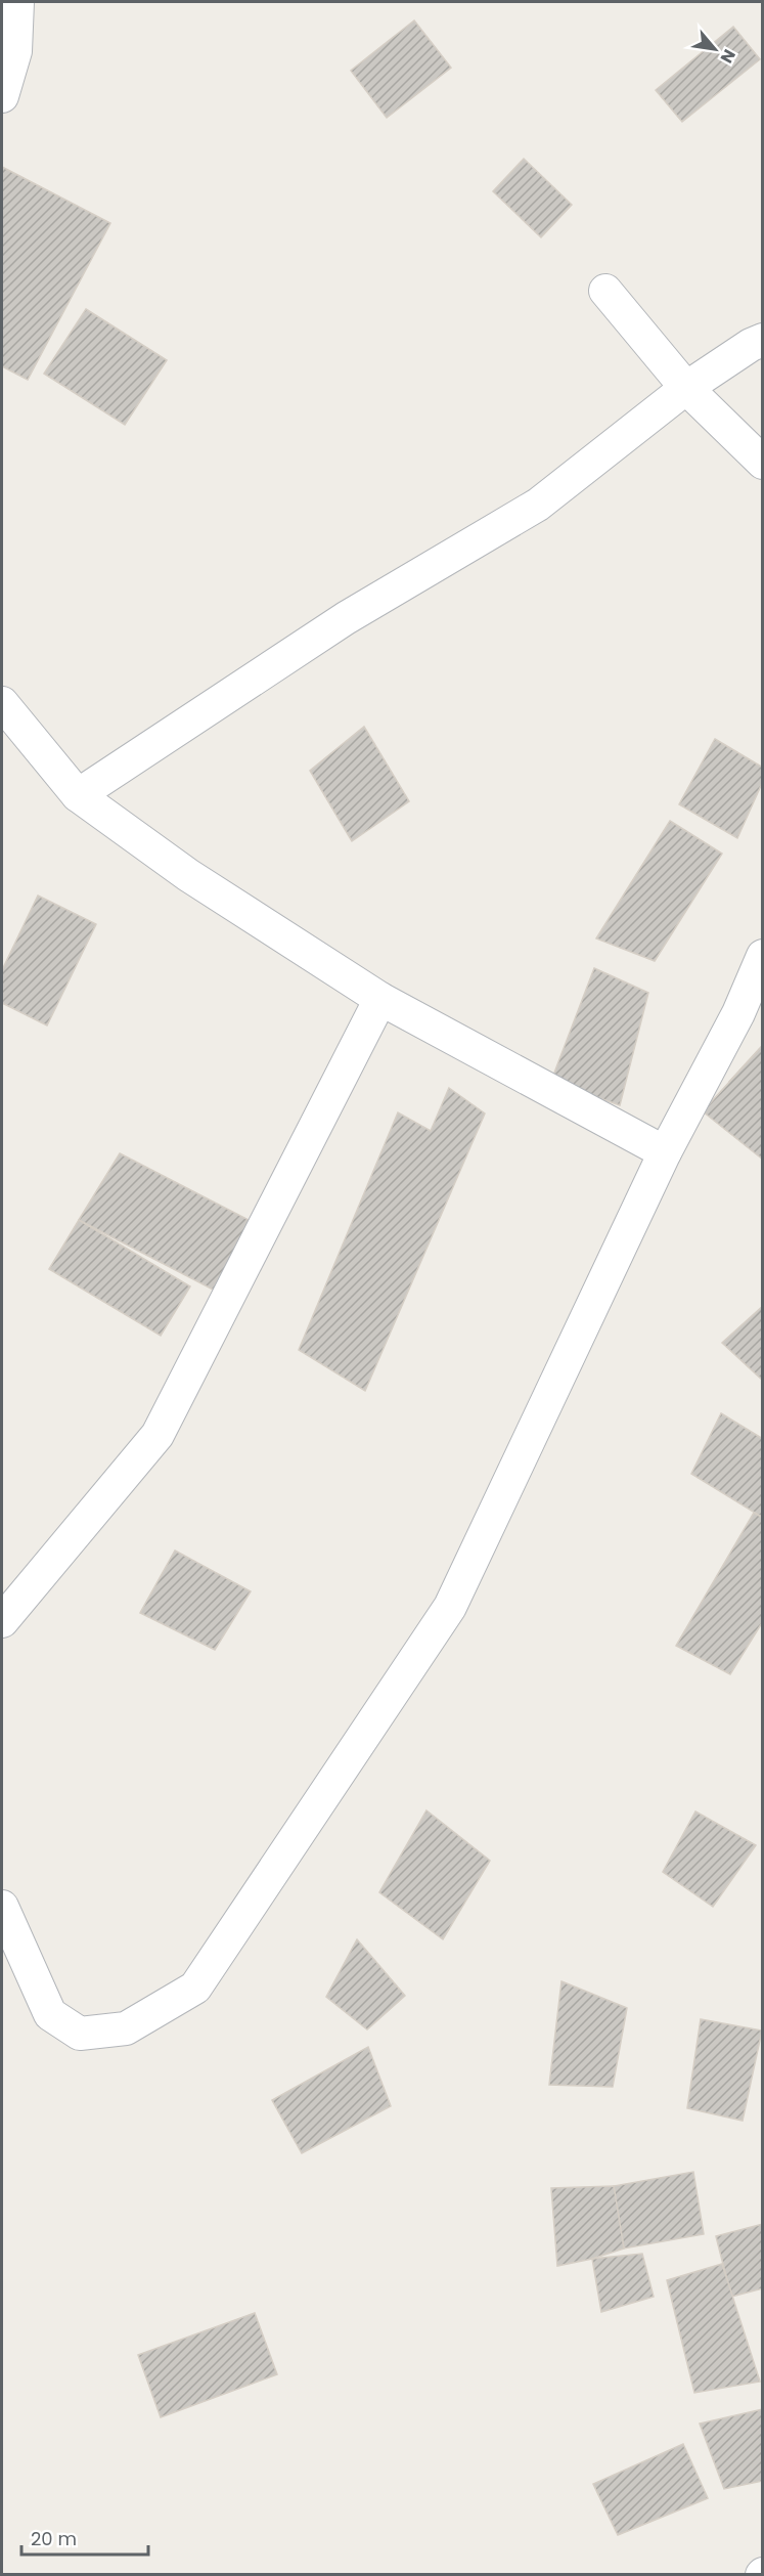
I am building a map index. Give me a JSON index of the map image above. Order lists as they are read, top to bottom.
{
  "scale_bar": "20 m",
  "north": "bottom right"
}
